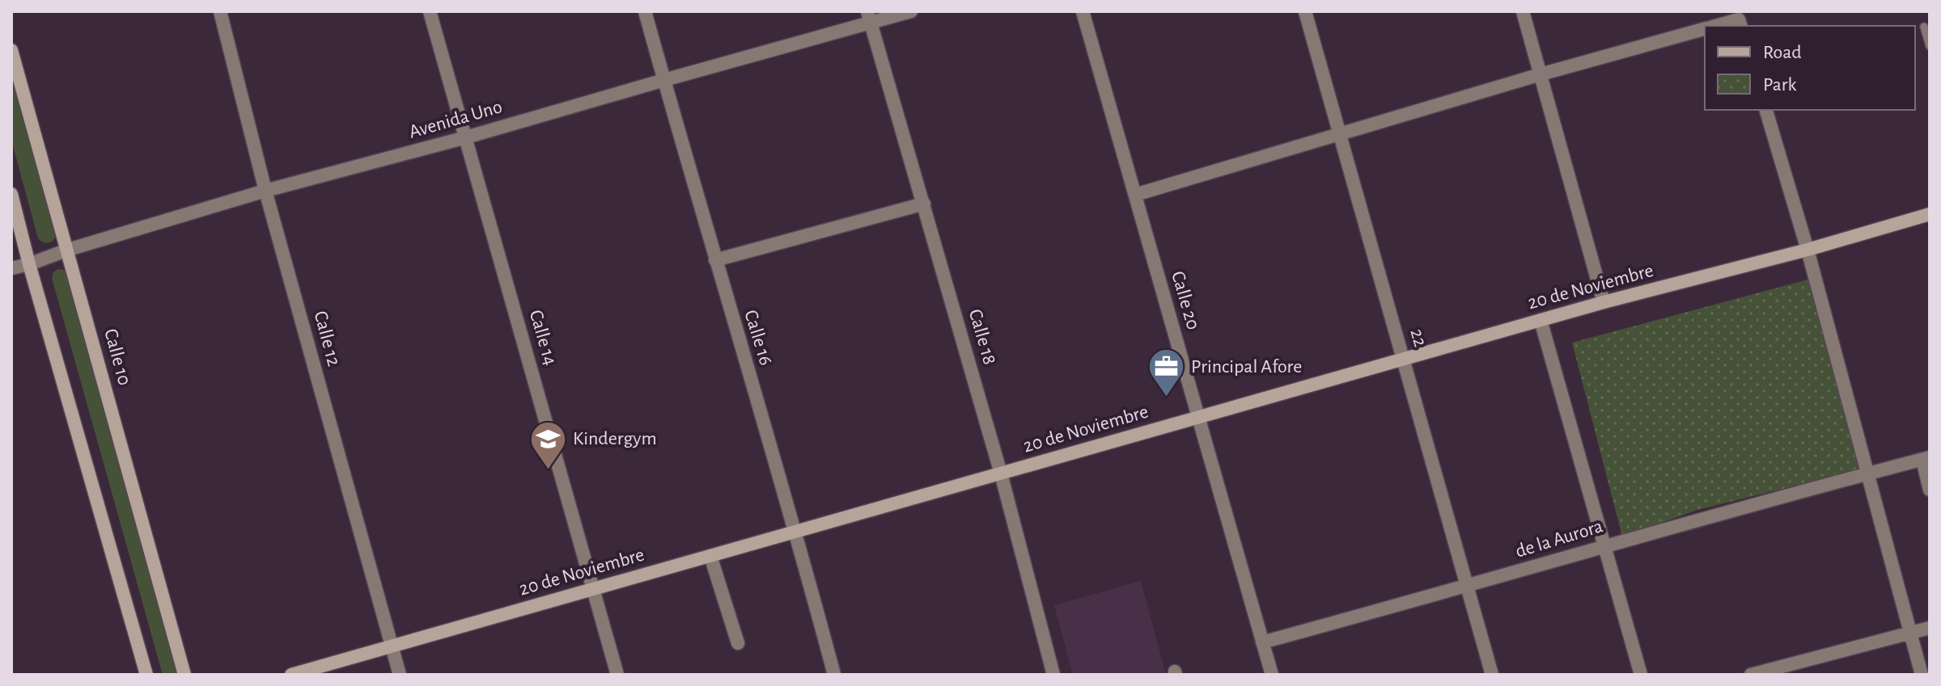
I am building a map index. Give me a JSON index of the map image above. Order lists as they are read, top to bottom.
{
  "streets": {
    "main road": ["20 de Noviembre", "Calle 10"],
    "street": [
      "Avenida Uno",
      "Calle 20",
      "Calle 18",
      "Calle 14",
      "Calle 16",
      "22",
      "Calle 12",
      "de la Aurora"
    ]
  },
  "crossings": [
    ["Avenida Uno", "Calle 18"],
    ["Avenida Uno", "Calle 14"],
    ["Avenida Uno", "Calle 16"],
    ["Avenida Uno", "Calle 12"],
    ["Avenida Uno", "Calle 10"],
    ["20 de Noviembre", "Calle 20"],
    ["20 de Noviembre", "Calle 18"],
    ["20 de Noviembre", "Calle 14"],
    ["20 de Noviembre", "Calle 16"],
    ["20 de Noviembre", "22"],
    ["20 de Noviembre", "Calle 12"],
    ["Calle 20", "de la Aurora"],
    ["22", "de la Aurora"]
  ],
  "places": {
    "office": ["Principal Afore"],
    "school or university": ["Kindergym"]
  },
  "legend": ["Road", "Park"]
}
